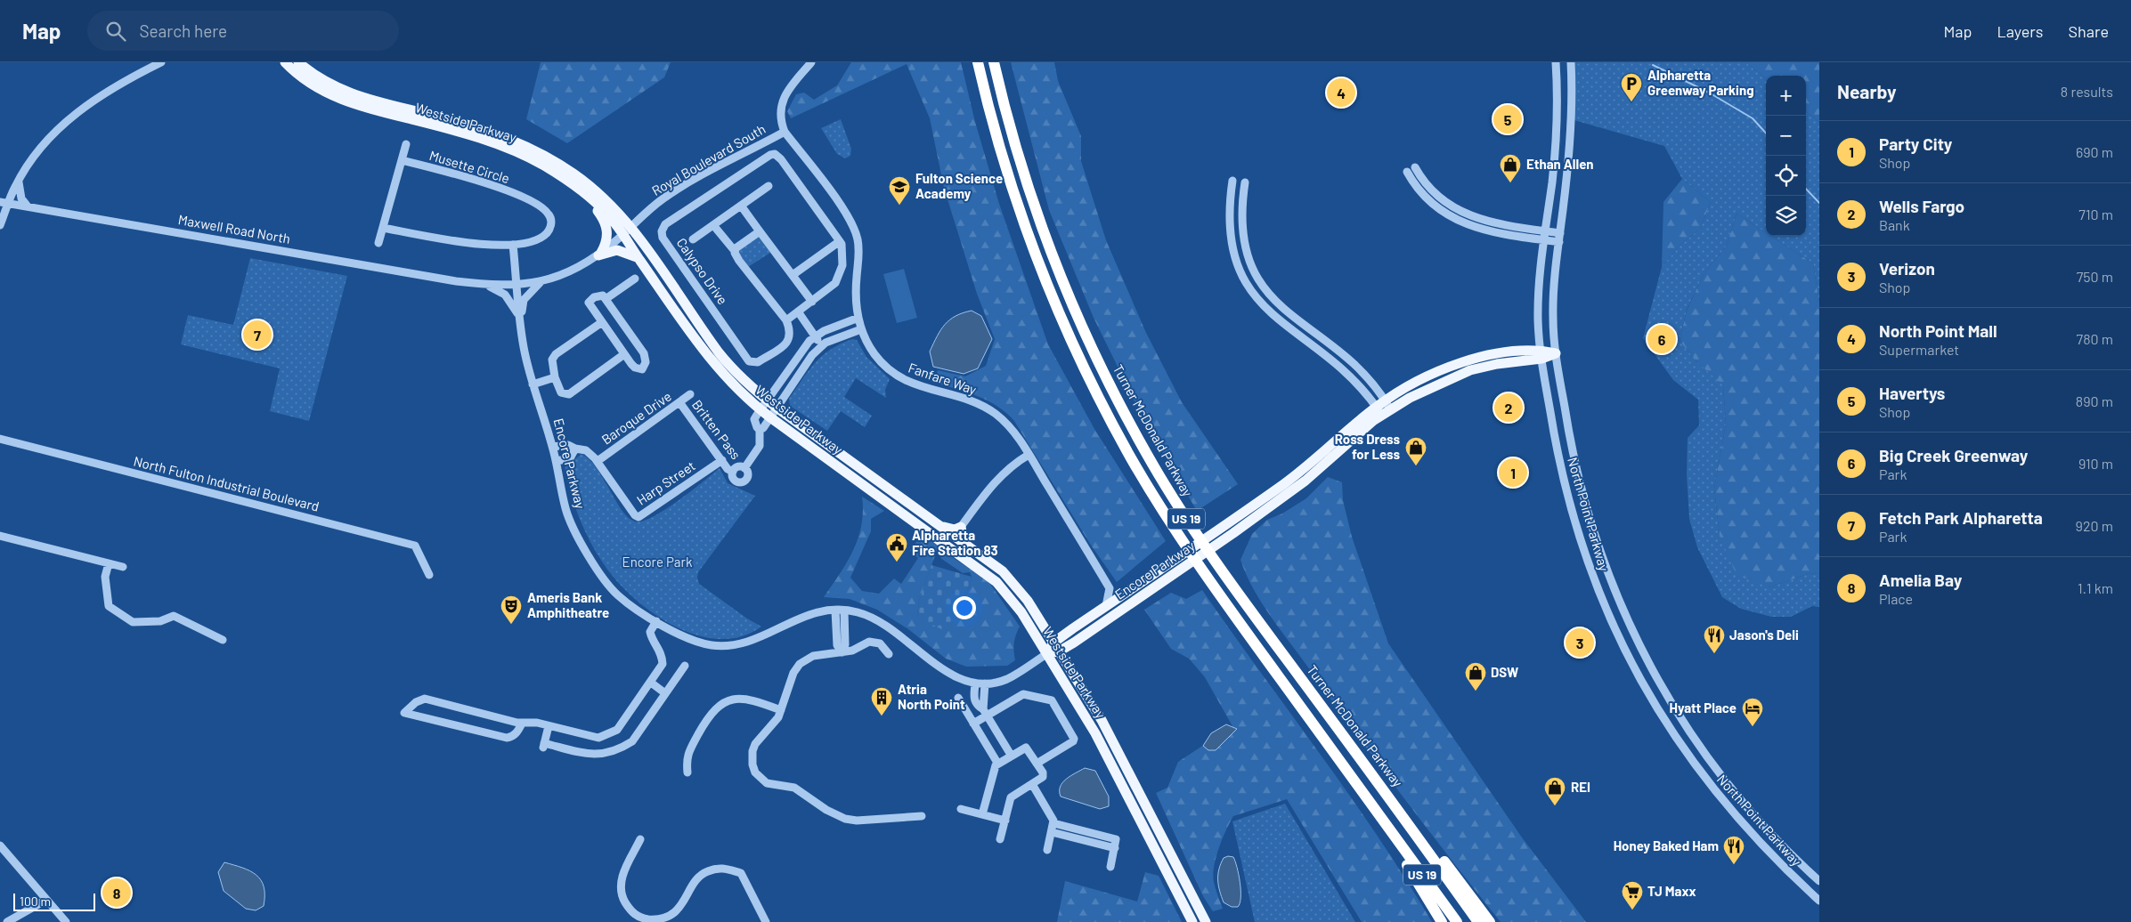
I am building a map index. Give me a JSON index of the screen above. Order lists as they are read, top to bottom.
{
  "streets": {
    "highway": ["Turner McDonald Parkway", "US 19"],
    "main road": ["Westside Parkway", "Encore Parkway"],
    "street": [
      "Royal Boulevard South",
      "Musette Circle",
      "Maxwell Road North",
      "Calypso Drive",
      "Fanfare Way",
      "Baroque Drive",
      "Britten Pass",
      "Harp Street",
      "North Fulton Industrial Boulevard",
      "North Point Parkway"
    ]
  },
  "crossings": [
    ["Westside Parkway", "Royal Boulevard South"],
    ["Westside Parkway", "Encore Parkway"],
    ["Royal Boulevard South", "Maxwell Road North"],
    ["Royal Boulevard South", "Fanfare Way"],
    ["Royal Boulevard South", "Encore Parkway"],
    ["Musette Circle", "Encore Parkway"],
    ["Baroque Drive", "Britten Pass"],
    ["Baroque Drive", "Harp Street"],
    ["Britten Pass", "Harp Street"],
    ["Encore Parkway", "Harp Street"],
    ["Encore Parkway", "North Point Parkway"]
  ],
  "parks": ["Encore Park"],
  "places": {
    "parking": ["Alpharetta Greenway Parking"],
    "shop": [
      "Ethan Allen",
      "Ross Dress for Less",
      "DSW",
      "REI"
    ],
    "school or university": ["Fulton Science Academy"],
    "public building": ["Alpharetta Fire Station 83"],
    "theatre": ["Ameris Bank Amphitheatre"],
    "restaurant": ["Jason's Deli", "Honey Baked Ham"],
    "building": ["Atria North Point"],
    "hotel": ["Hyatt Place"],
    "supermarket": ["TJ Maxx"]
  },
  "scale_bar": "100 m",
  "page": {
    "header": "Map",
    "search": "Search here",
    "nav": ["Map", "Layers", "Share"],
    "heading": ["Nearby", "8 results"],
    "map_buttons": ["+", "−"],
    "pins": [
      "4",
      "5",
      "7",
      "6",
      "2",
      "1",
      "3",
      "8"
    ],
    "list": [
      {
        "mark": "1",
        "name": "Party City",
        "note": "Shop",
        "value": "690 m"
      },
      {
        "mark": "2",
        "name": "Wells Fargo",
        "note": "Bank",
        "value": "710 m"
      },
      {
        "mark": "3",
        "name": "Verizon",
        "note": "Shop",
        "value": "750 m"
      },
      {
        "mark": "4",
        "name": "North Point Mall",
        "note": "Supermarket",
        "value": "780 m"
      },
      {
        "mark": "5",
        "name": "Havertys",
        "note": "Shop",
        "value": "890 m"
      },
      {
        "mark": "6",
        "name": "Big Creek Greenway",
        "note": "Park",
        "value": "910 m"
      },
      {
        "mark": "7",
        "name": "Fetch Park Alpharetta",
        "note": "Park",
        "value": "920 m"
      },
      {
        "mark": "8",
        "name": "Amelia Bay",
        "note": "Place",
        "value": "1.1 km"
      }
    ],
    "scale": "100 m"
  }
}
